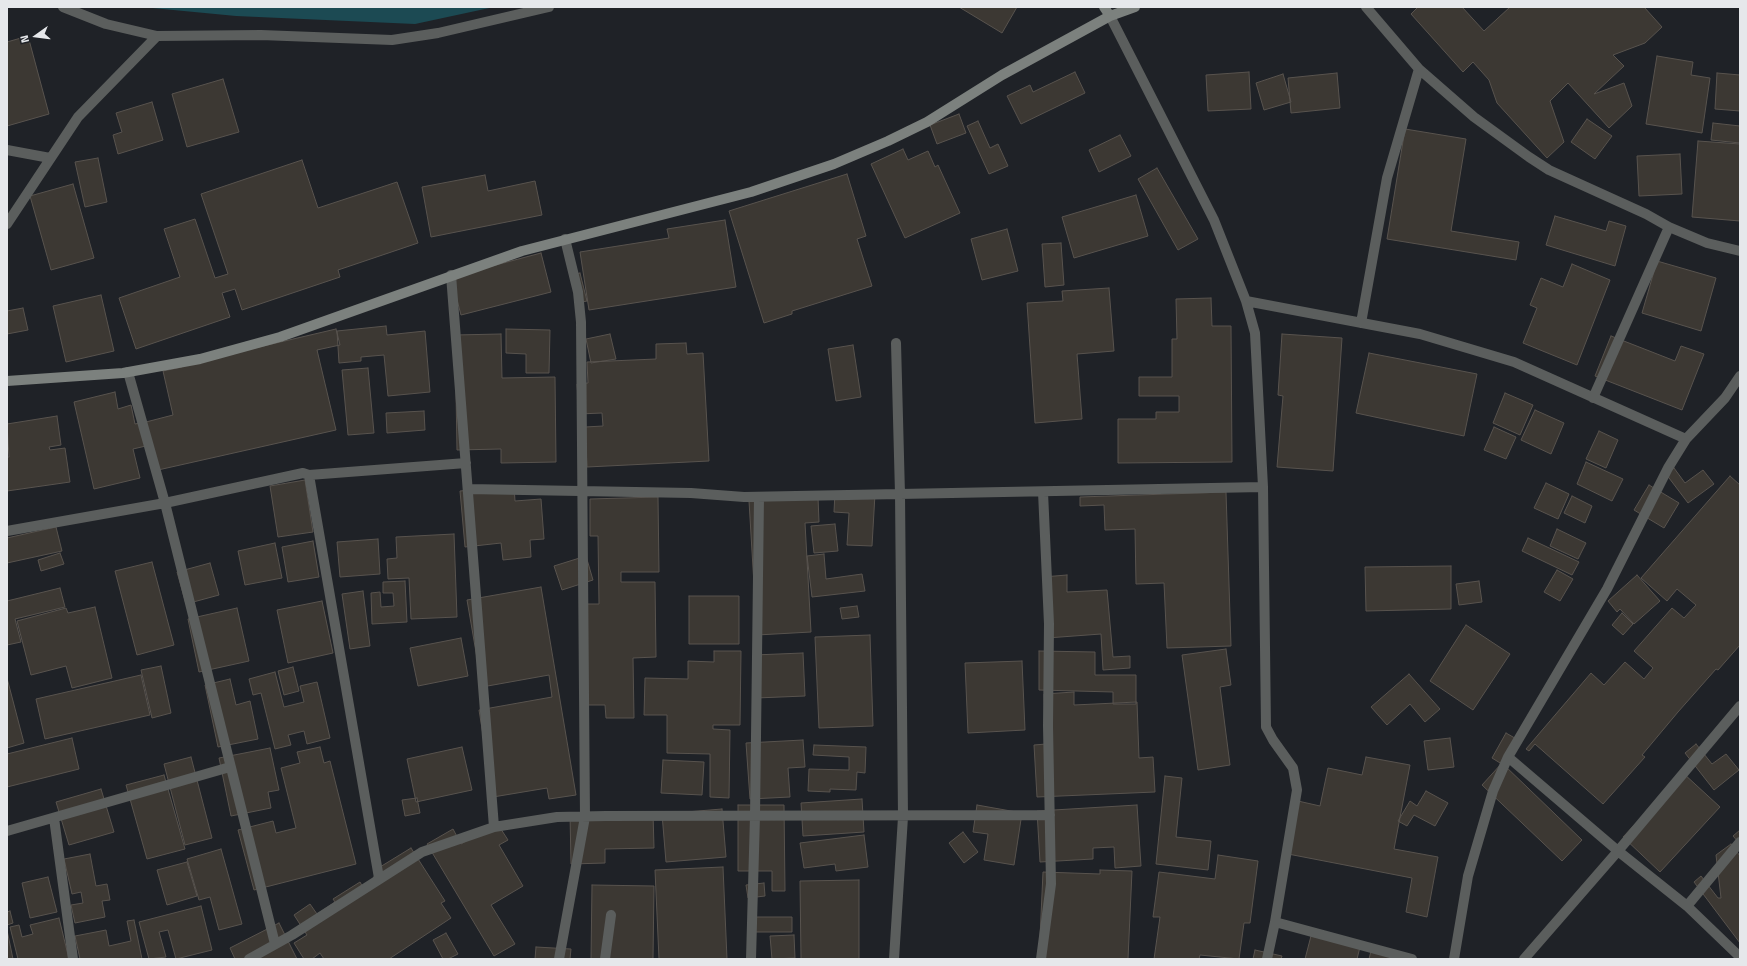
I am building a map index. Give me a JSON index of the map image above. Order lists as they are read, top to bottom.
{
  "north": "left"
}
